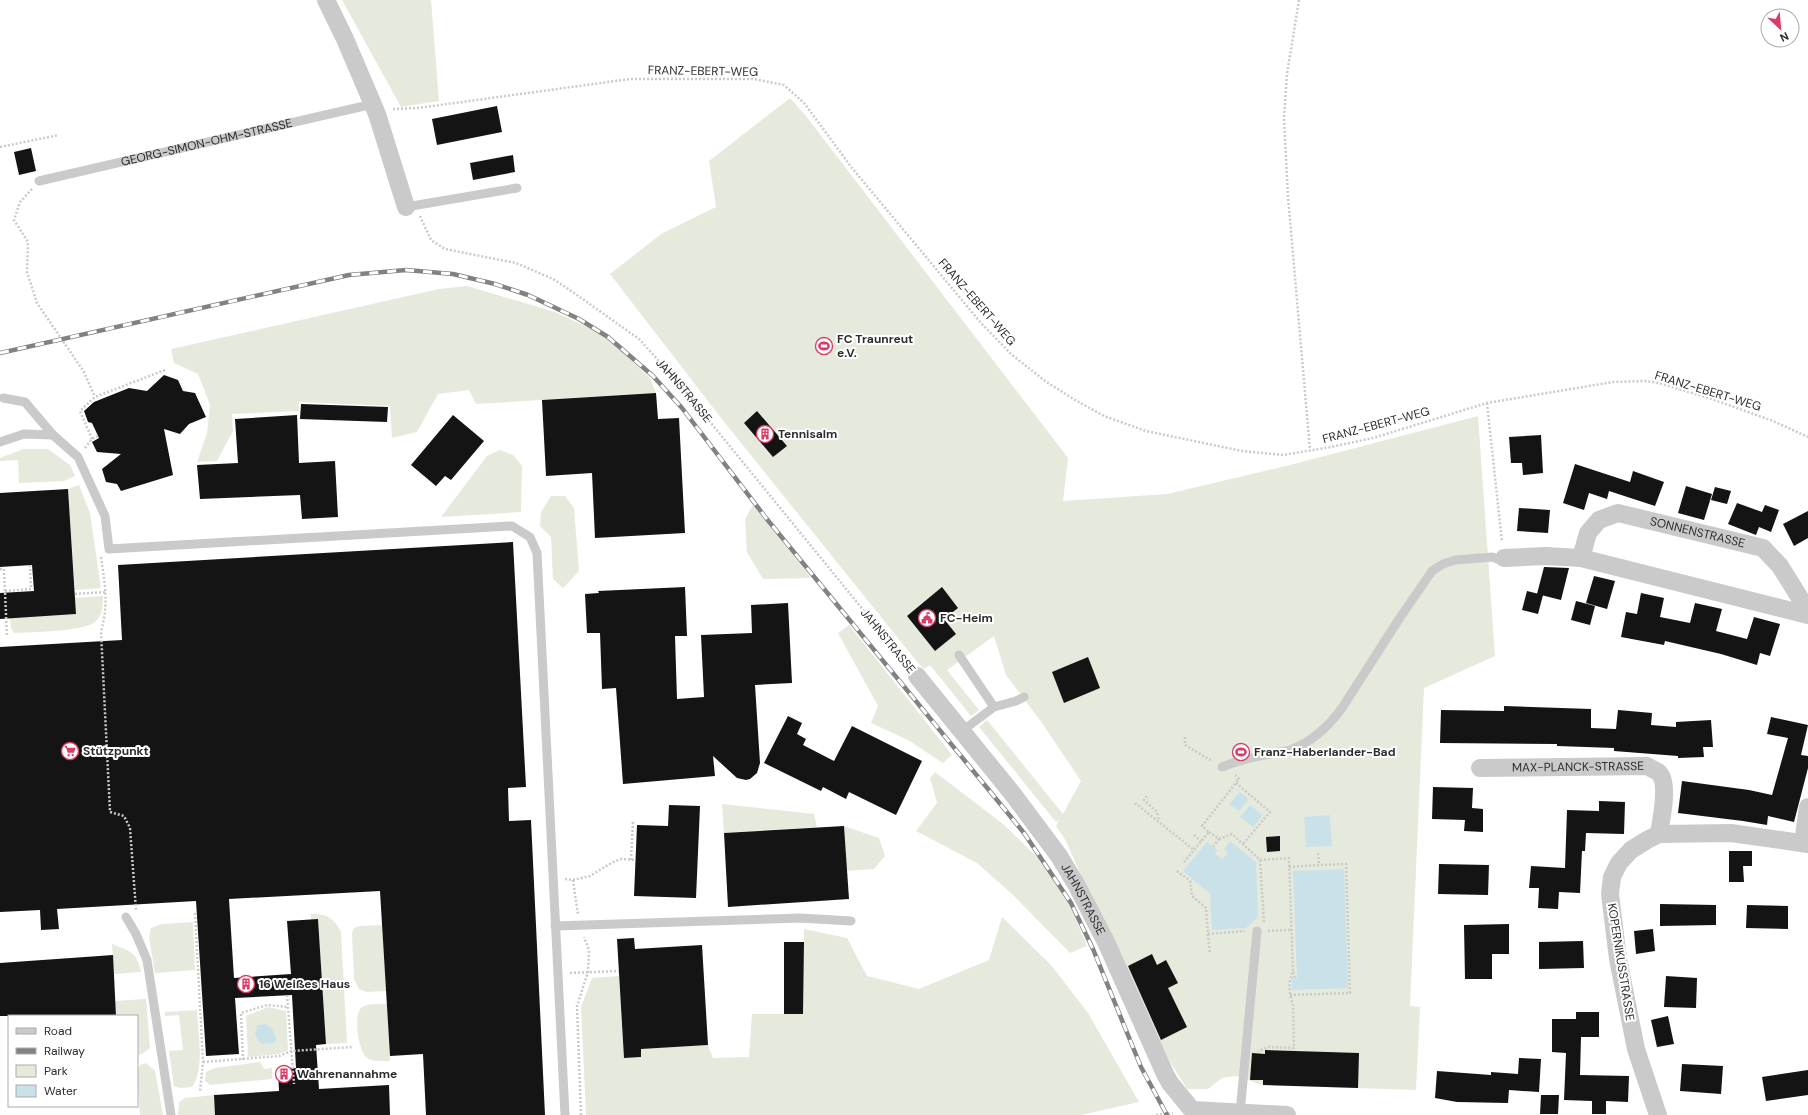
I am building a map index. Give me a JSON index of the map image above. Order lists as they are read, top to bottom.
{
  "streets": {
    "street": [
      "JAHNSTRASSE",
      "SONNENSTRASSE",
      "MAX-PLANCK-STRASSE",
      "KOPERNIKUSSTRASSE"
    ],
    "lane": ["GEORG-SIMON-OHM-STRASSE"],
    "path": ["FRANZ-EBERT-WEG"]
  },
  "crossings": [
    ["MAX-PLANCK-STRASSE", "KOPERNIKUSSTRASSE"]
  ],
  "places": {
    "sports": ["FC Traunreut e.V.", "Franz-Haberlander-Bad"],
    "building": ["Tennisalm", "16 Weißes Haus", "Wahrenannahme"],
    "public building": ["FC-Heim"],
    "supermarket": ["Stützpunkt"]
  },
  "legend": [
    "Road",
    "Railway",
    "Park",
    "Water"
  ],
  "north": "bottom right"
}
